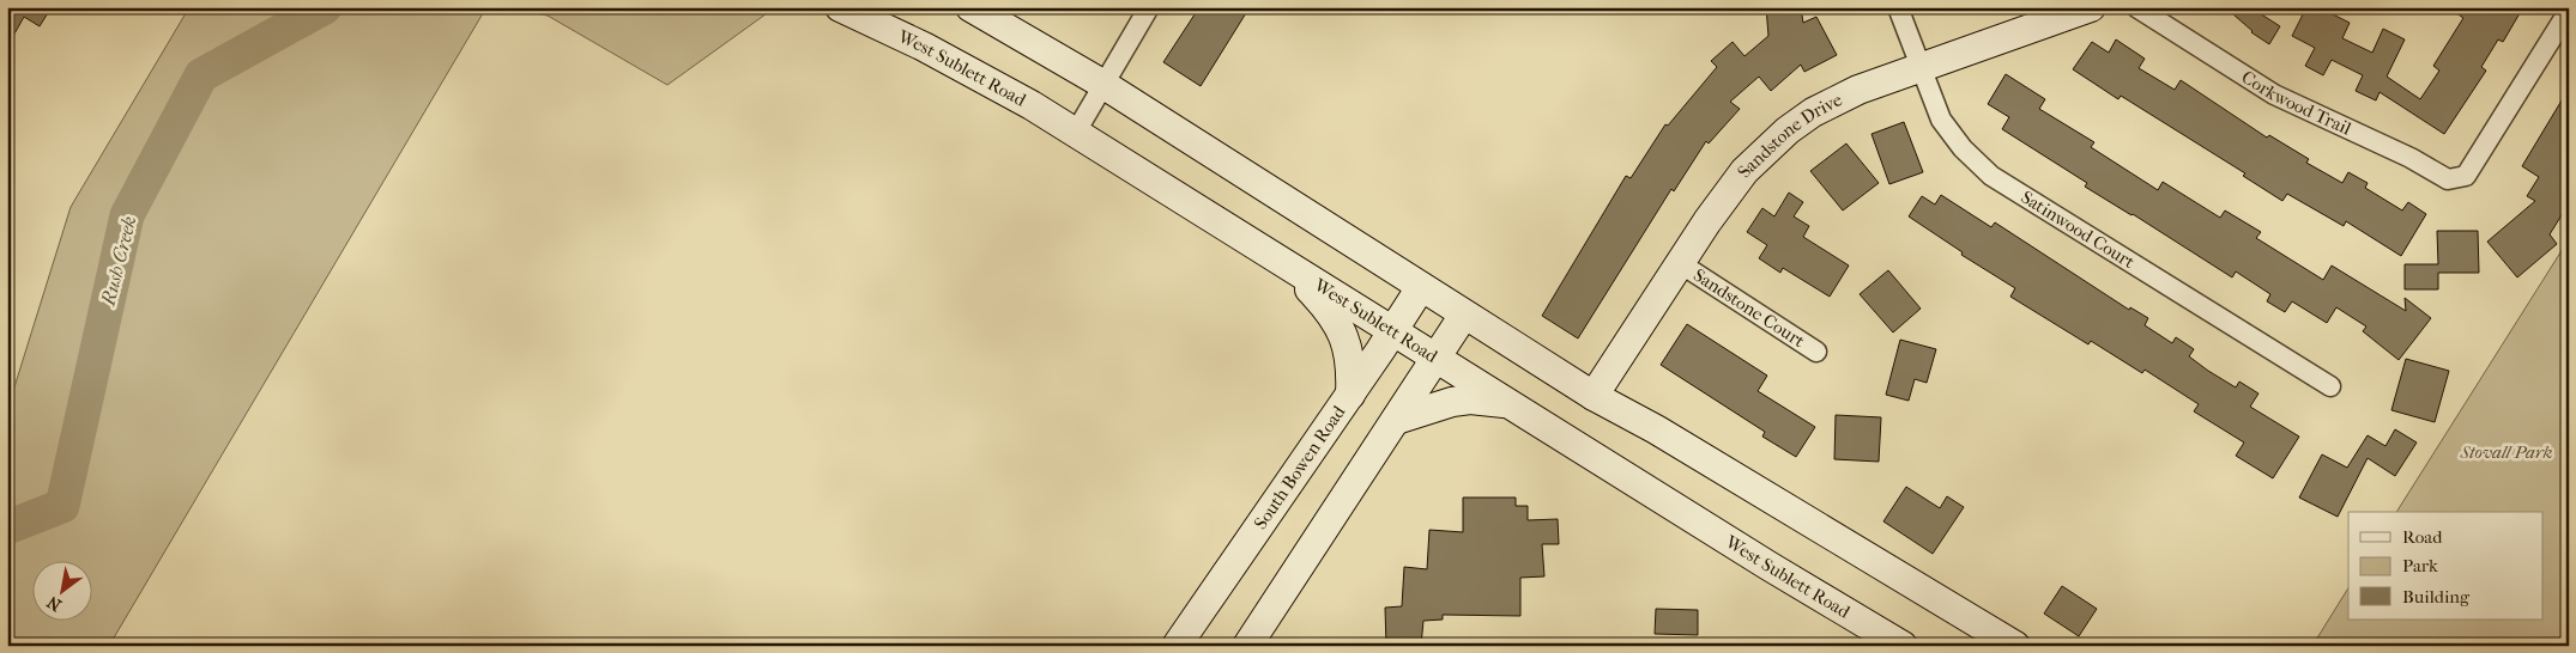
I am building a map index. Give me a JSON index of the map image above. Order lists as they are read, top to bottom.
{
  "streets": {
    "main road": ["West Sublett Road", "Sandstone Drive", "South Bowen Road"],
    "street": ["Corkwood Trail", "Satinwood Court", "Sandstone Court"]
  },
  "crossings": [
    ["West Sublett Road", "South Bowen Road"],
    ["Sandstone Drive", "Satinwood Court"],
    ["Sandstone Drive", "Sandstone Court"]
  ],
  "water": ["Rush Creek"],
  "parks": ["Stovall Park"],
  "legend": ["Road", "Park", "Building"],
  "north": "bottom left"
}
